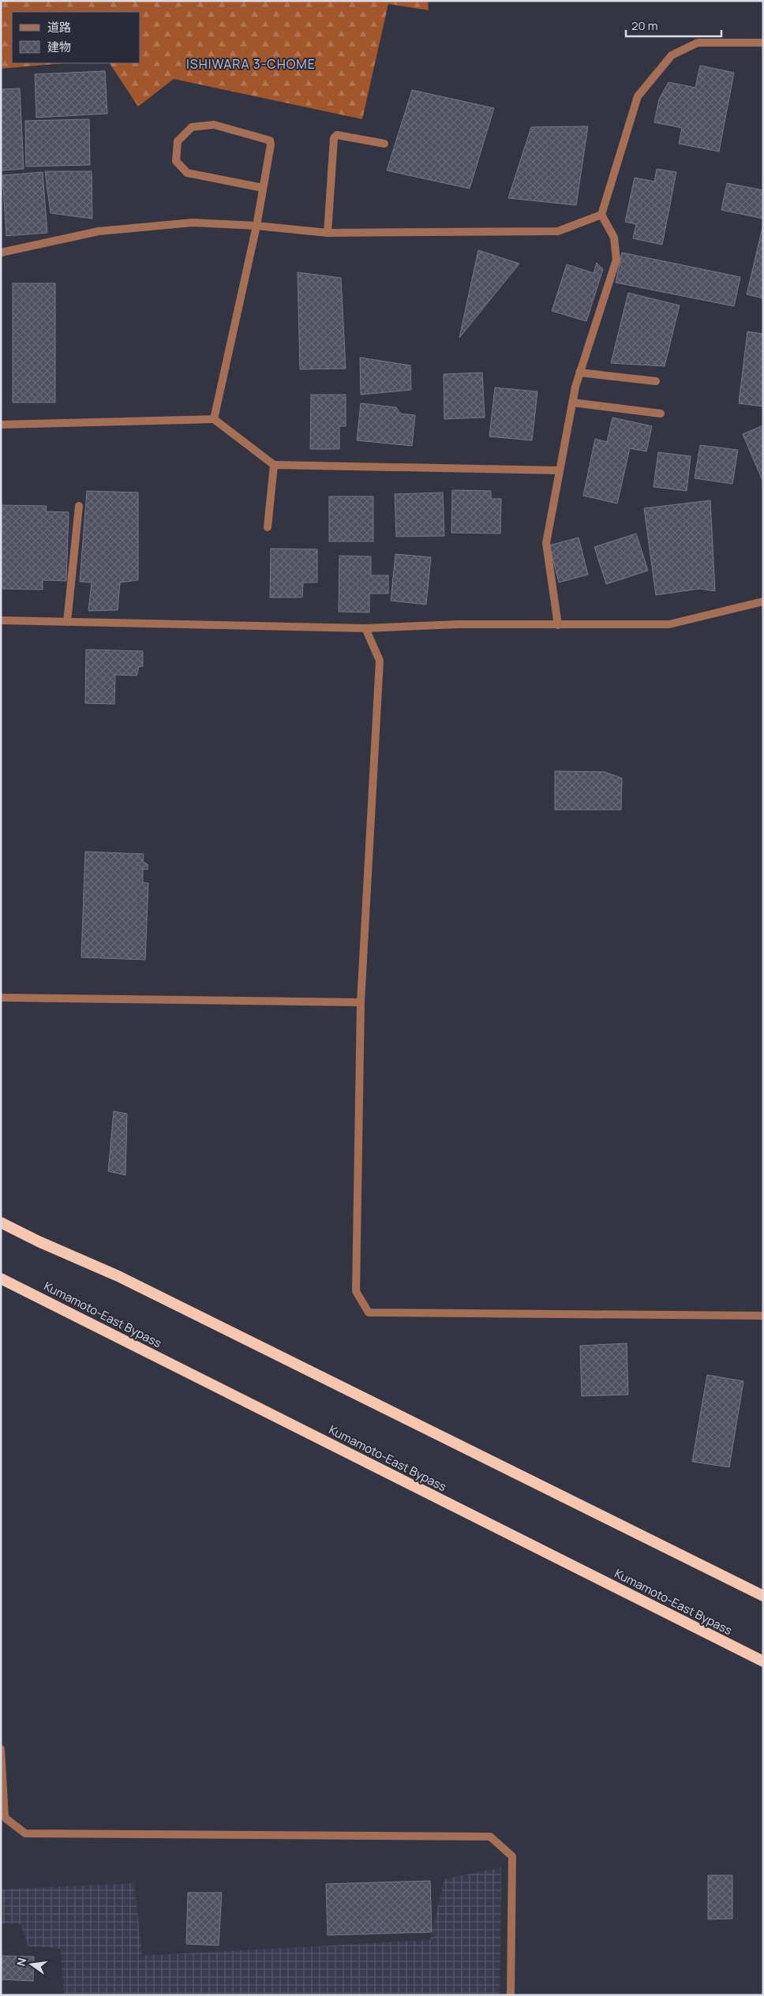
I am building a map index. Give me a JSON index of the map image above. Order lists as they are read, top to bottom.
{
  "streets": {
    "highway": ["Kumamoto-East Bypass"]
  },
  "districts": ["ISHIWARA 3-CHOME"],
  "legend": ["道路", "建物"],
  "scale_bar": "20 m",
  "north": "left"
}
